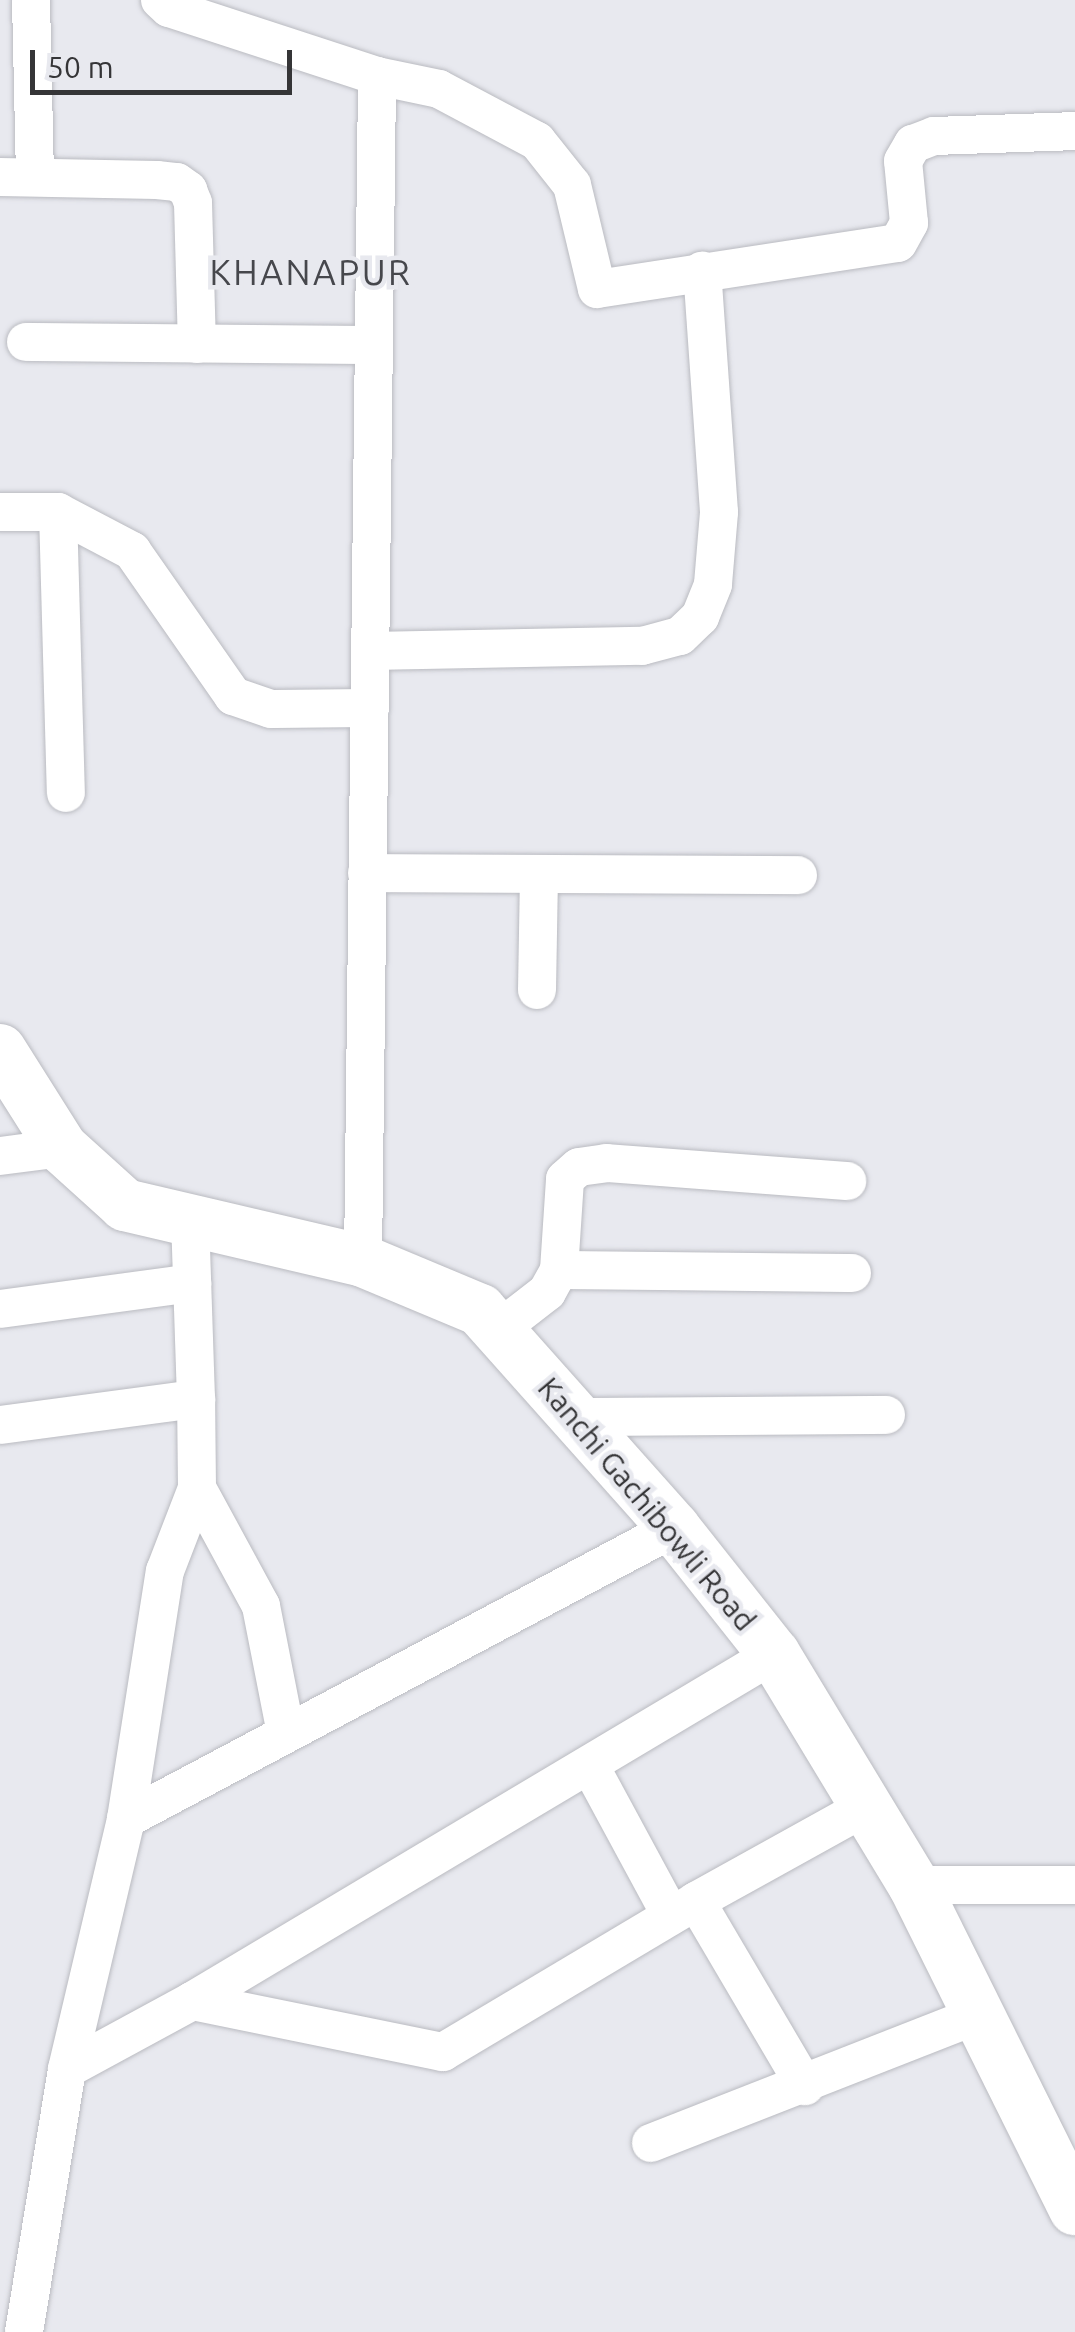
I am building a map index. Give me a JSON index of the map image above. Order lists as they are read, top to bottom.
{
  "streets": {
    "main road": ["Kanchi Gachibowli Road"]
  },
  "districts": ["KHANAPUR"],
  "scale_bar": "50 m"
}
